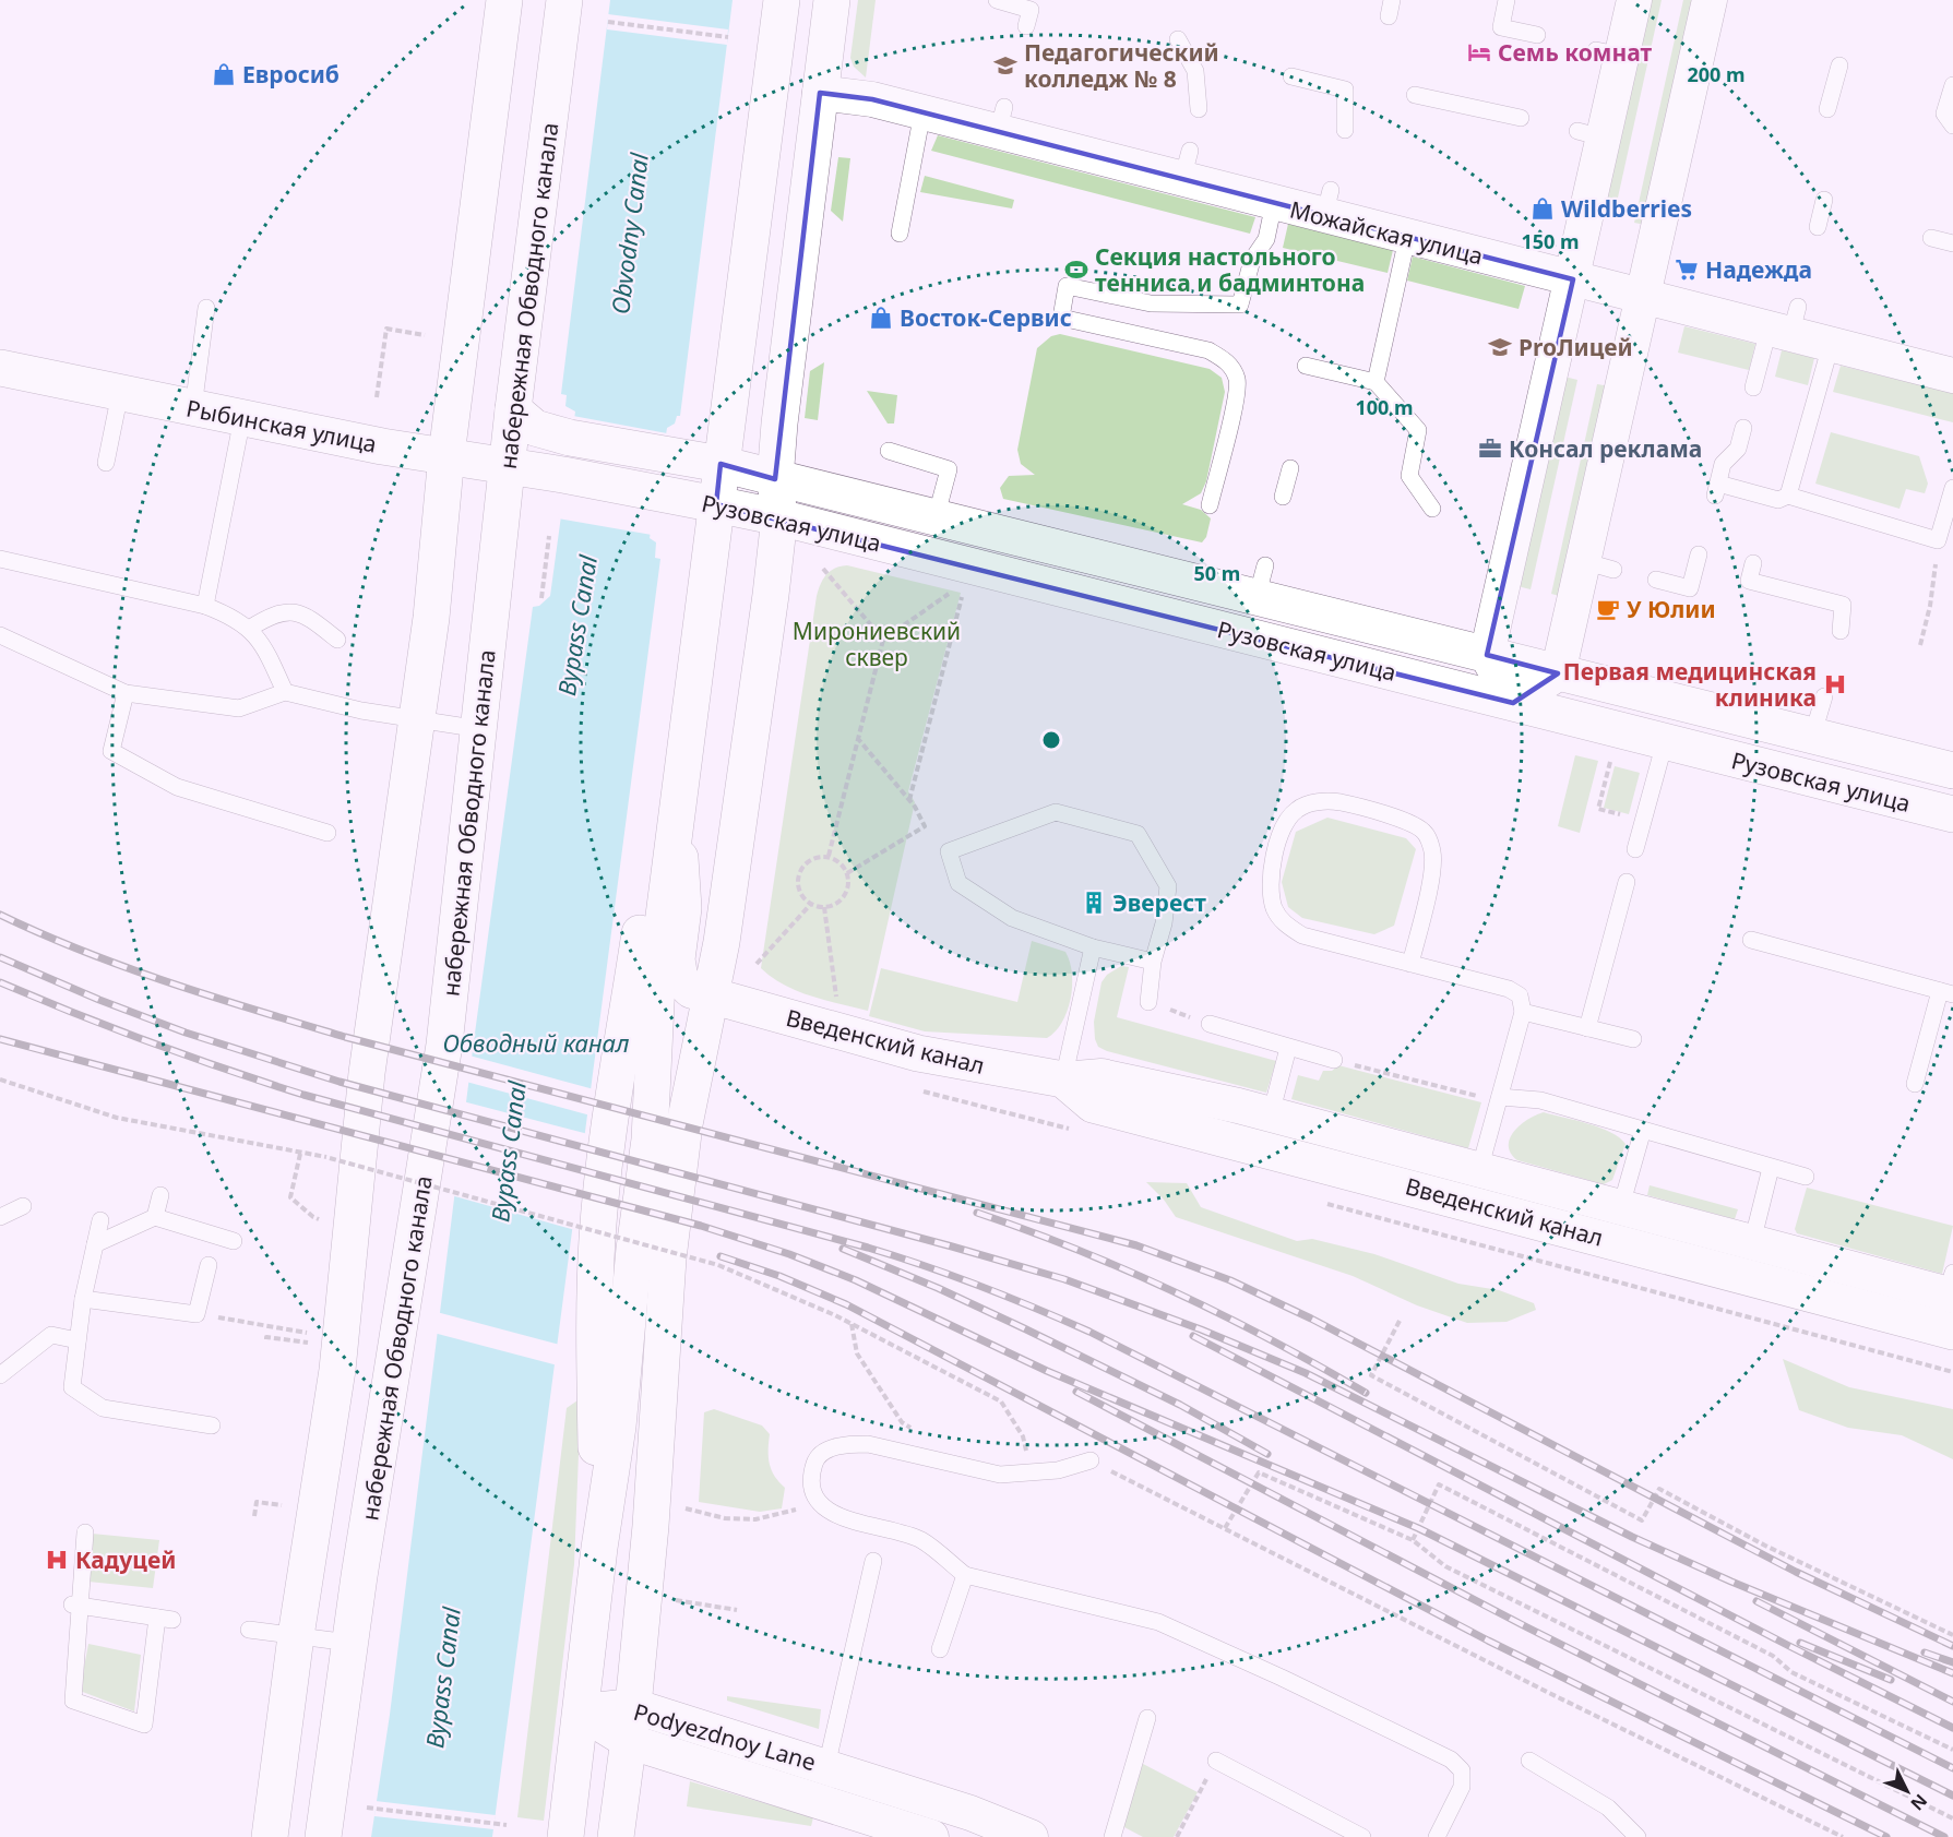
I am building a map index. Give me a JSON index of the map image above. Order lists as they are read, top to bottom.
{
  "streets": {
    "main road": [
      "набережная Обводного канала",
      "Рыбинская улица",
      "Рузовская улица",
      "Введенский канал"
    ],
    "street": ["Можайская улица", "Podyezdnoy Lane"]
  },
  "crossings": [
    ["набережная Обводного канала", "Рыбинская улица"],
    ["набережная Обводного канала", "Рузовская улица"],
    ["Рыбинская улица", "Рузовская улица"]
  ],
  "water": ["Obvodny Canal", "Bypass Canal", "Обводный канал"],
  "parks": ["Мирониевский сквер"],
  "places": {
    "hotel": ["Семь комнат"],
    "school or university": ["Педагогический колледж № 8", "ProЛицей"],
    "shop": ["Евросиб", "Wildberries", "Восток-Сервис"],
    "sports": ["Секция настольного тенниса и бадминтона"],
    "supermarket": ["Надежда"],
    "office": ["Консал реклама"],
    "cafe": ["У Юлии"],
    "hospital": ["Первая медицинская клиника", "Кадуцей"],
    "building": ["Эверест"]
  },
  "north": "bottom right",
  "rings": [
    "200 m",
    "150 m",
    "100 m",
    "50 m"
  ]
}
